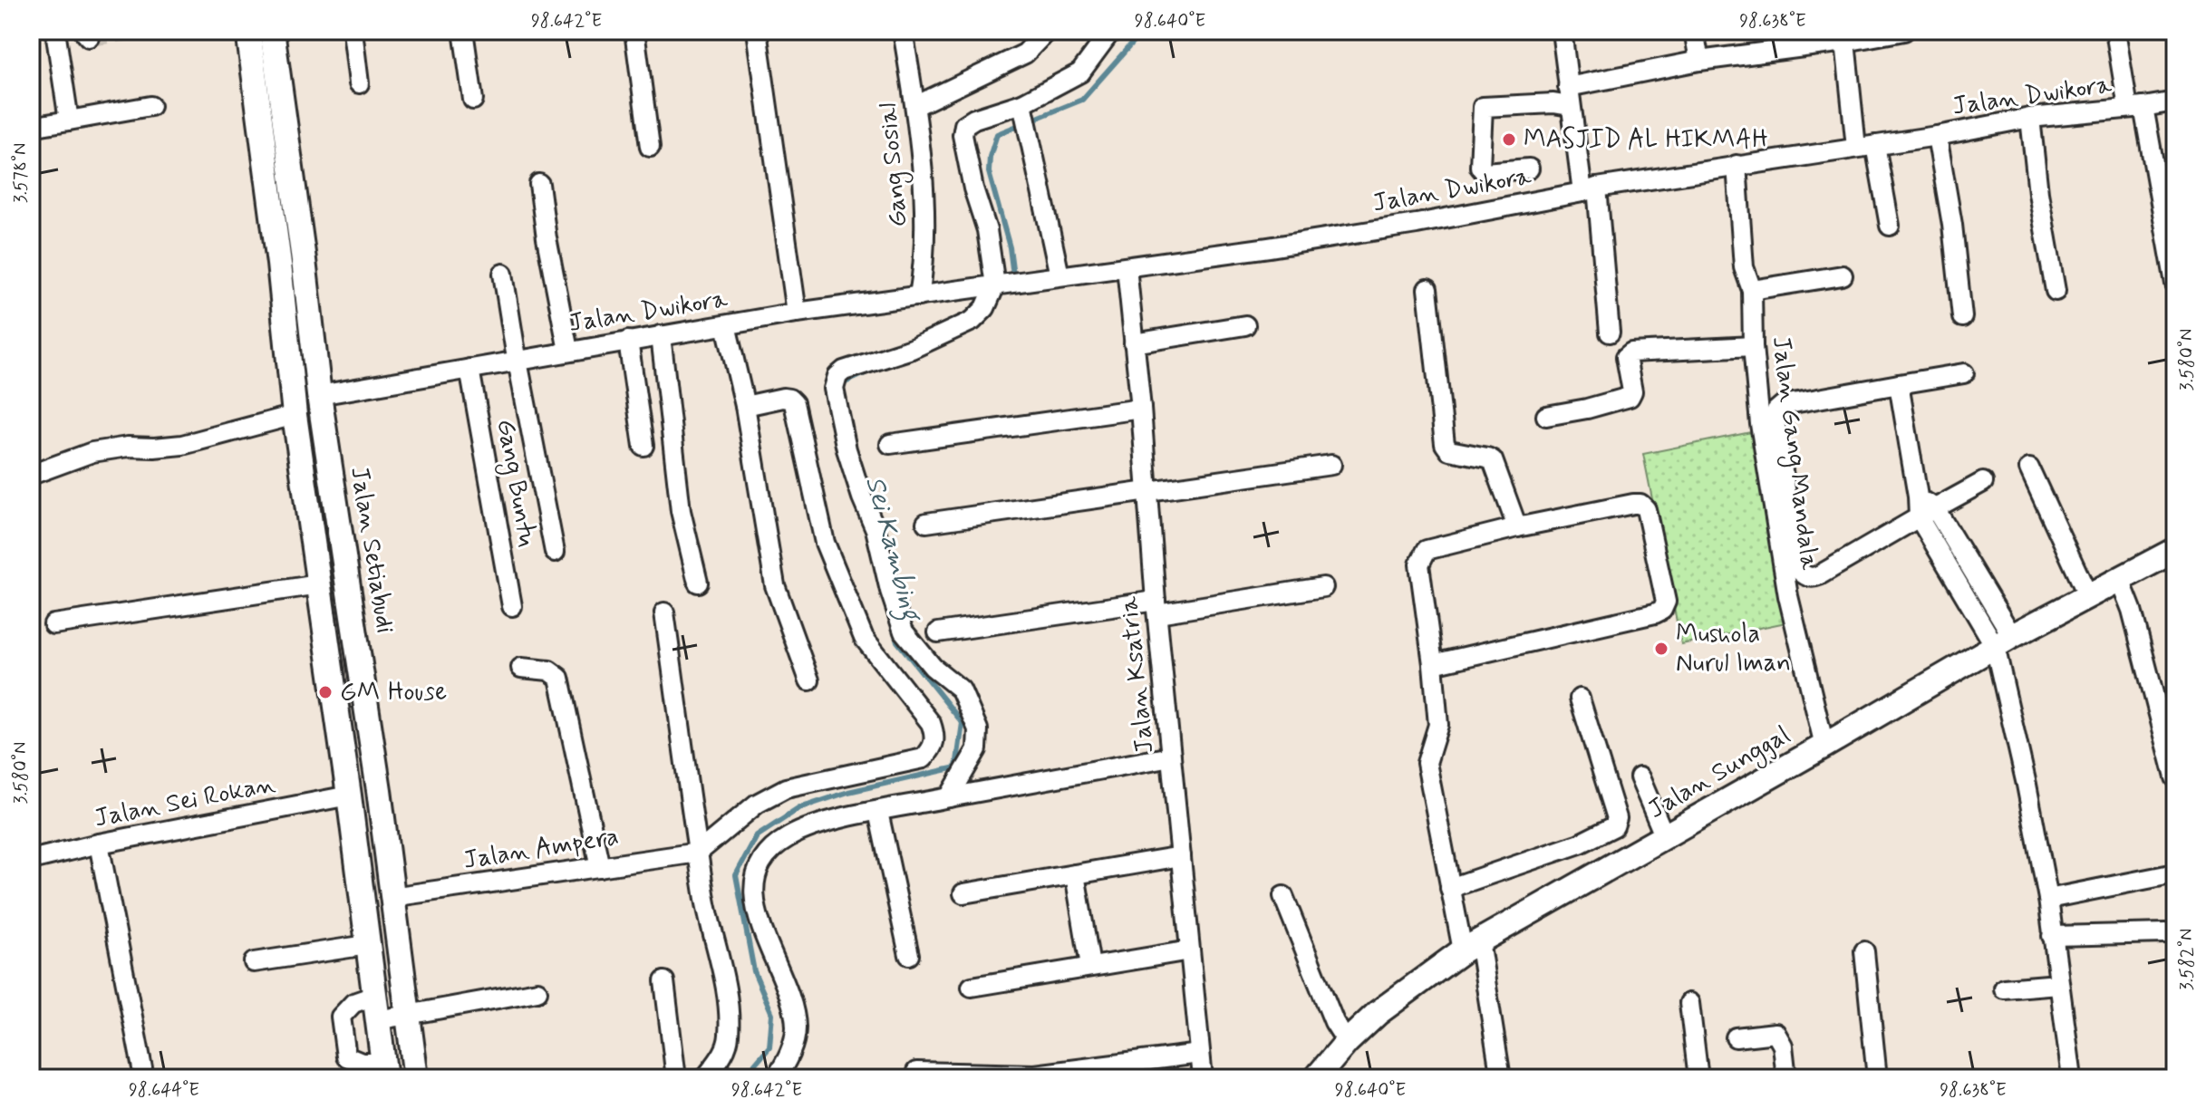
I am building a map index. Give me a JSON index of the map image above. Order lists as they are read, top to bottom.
{
  "streets": {
    "main road": ["Jalan Setiabudi", "Jalan Sunggal"],
    "street": [
      "Jalan Dwikora",
      "Gang Sosial",
      "Jalan Gang Mandala",
      "Gang Buntu",
      "Jalan Ksatria",
      "Jalan Sei Rokan",
      "Jalan Ampera"
    ]
  },
  "crossings": [
    ["Jalan Dwikora", "Gang Sosial"],
    ["Jalan Dwikora", "Jalan Gang Mandala"],
    ["Jalan Dwikora", "Gang Buntu"],
    ["Jalan Dwikora", "Jalan Setiabudi"],
    ["Jalan Dwikora", "Jalan Ksatria"],
    ["Jalan Gang Mandala", "Jalan Sunggal"],
    ["Jalan Setiabudi", "Jalan Ampera"]
  ],
  "water": ["Sei Kambing"],
  "places": ["MASJID AL HIKMAH", "Mushola Nurul Iman", "GM House"],
  "coordinates": [
    "98.642°E",
    "98.640°E",
    "98.638°E",
    "3.578°N",
    "3.580°N",
    "3.582°N",
    "98.644°E"
  ]
}
